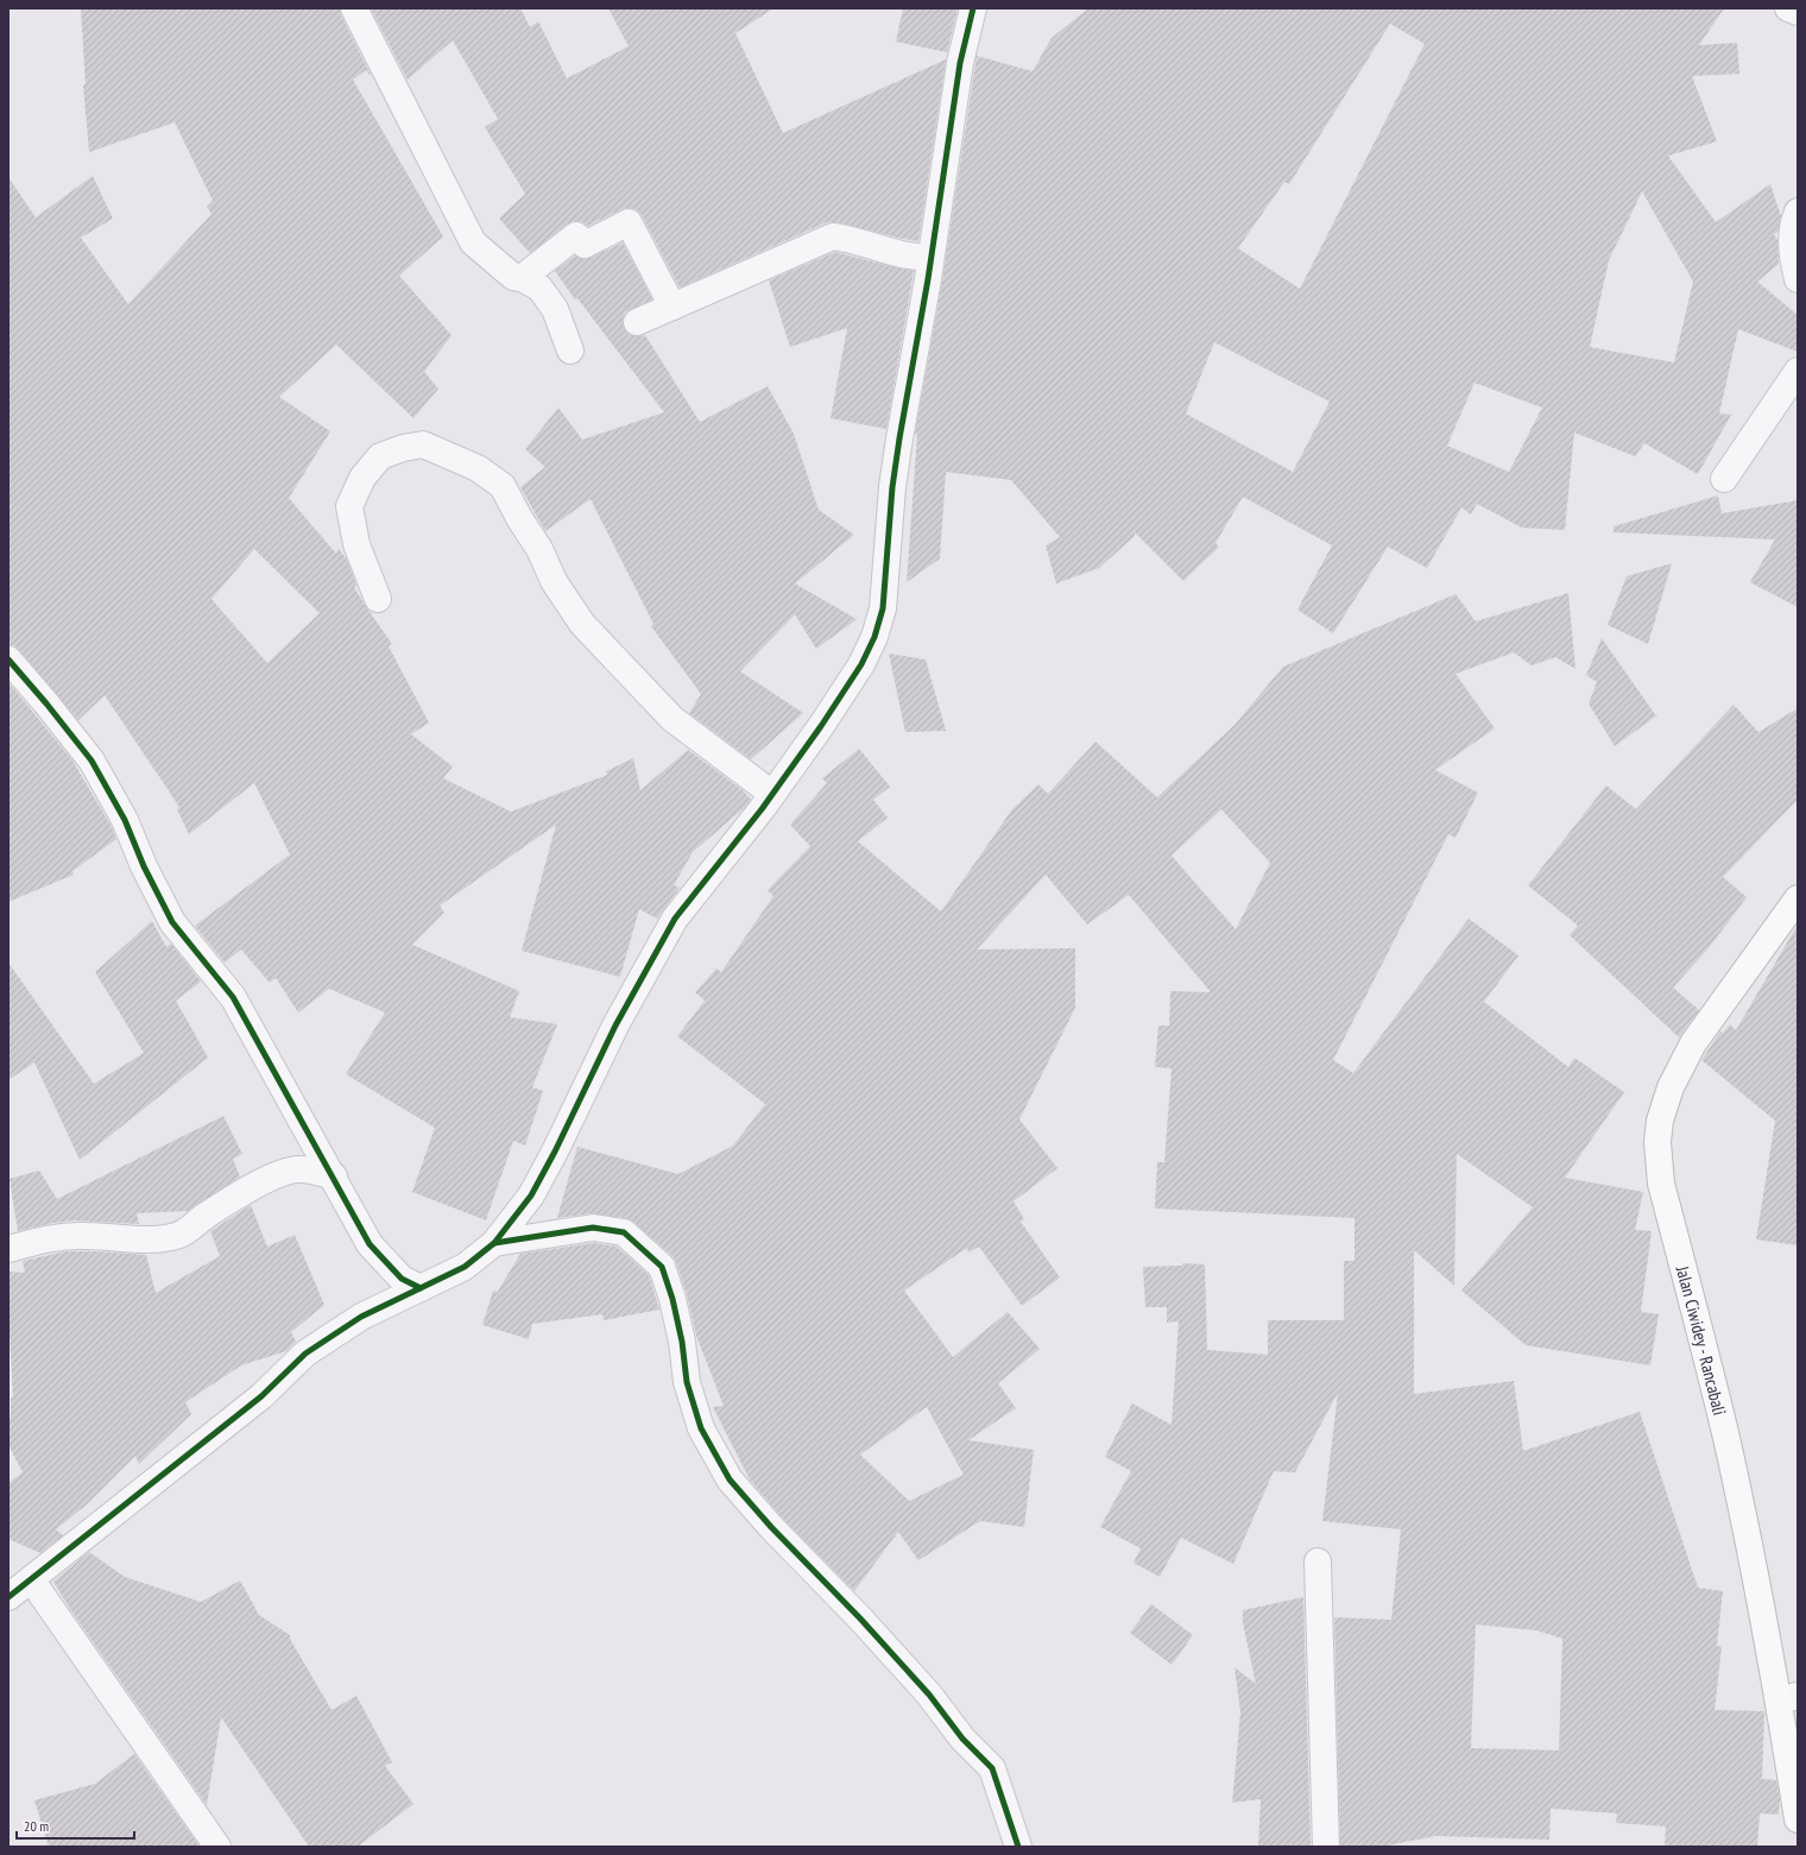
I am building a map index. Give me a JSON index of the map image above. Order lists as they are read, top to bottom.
{
  "streets": {
    "highway": ["Jalan Ciwidey - Rancabali"]
  },
  "scale_bar": "20 m"
}
